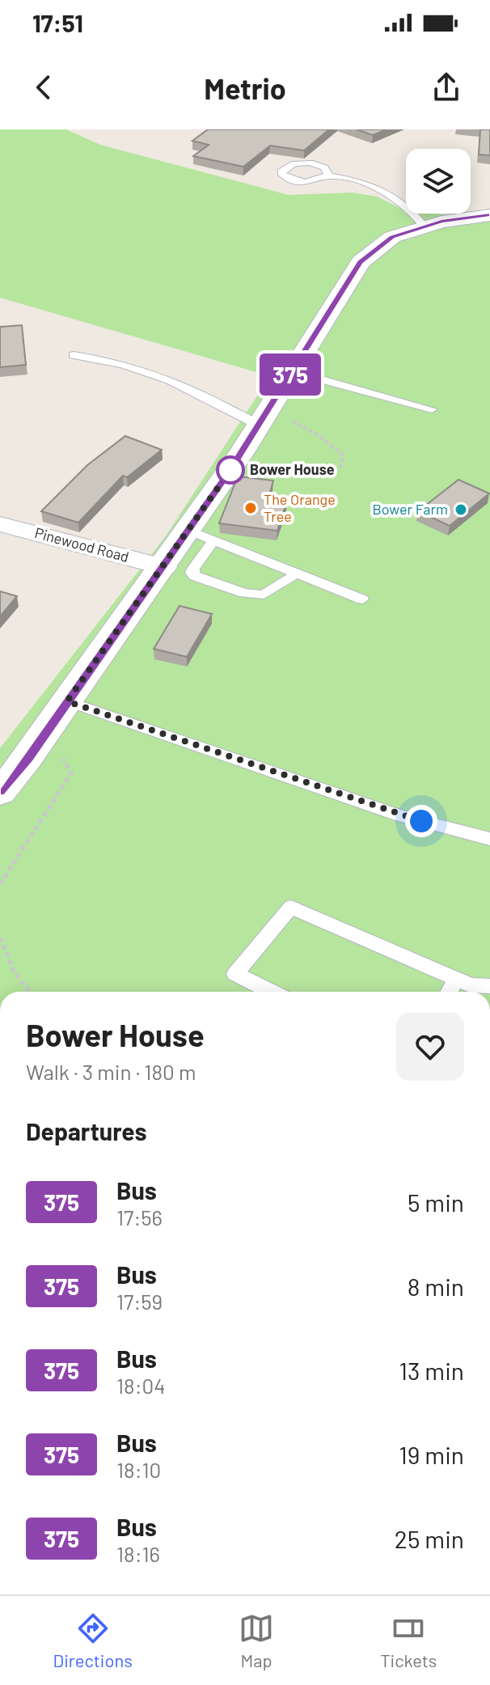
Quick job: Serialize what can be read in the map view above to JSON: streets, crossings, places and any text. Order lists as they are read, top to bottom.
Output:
{
  "streets": {
    "street": ["Pinewood Road"]
  },
  "places": ["Bower House", "The Orange Tree", "Bower Farm"],
  "lines": ["bus line 375"],
  "page": {
    "status": "17:51",
    "header": "Metrio",
    "on_map": "375",
    "heading": [
      ["Bower House", "Walk · 3 min · 180 m"],
      "Departures"
    ],
    "list": [
      {
        "mark": "375",
        "name": "Bus",
        "note": "17:56",
        "value": "5 min"
      },
      {
        "mark": "375",
        "name": "Bus",
        "note": "17:59",
        "value": "8 min"
      },
      {
        "mark": "375",
        "name": "Bus",
        "note": "18:04",
        "value": "13 min"
      },
      {
        "mark": "375",
        "name": "Bus",
        "note": "18:10",
        "value": "19 min"
      },
      {
        "mark": "375",
        "name": "Bus",
        "note": "18:16",
        "value": "25 min"
      }
    ],
    "tabs": ["Directions", "Map", "Tickets"]
  }
}
